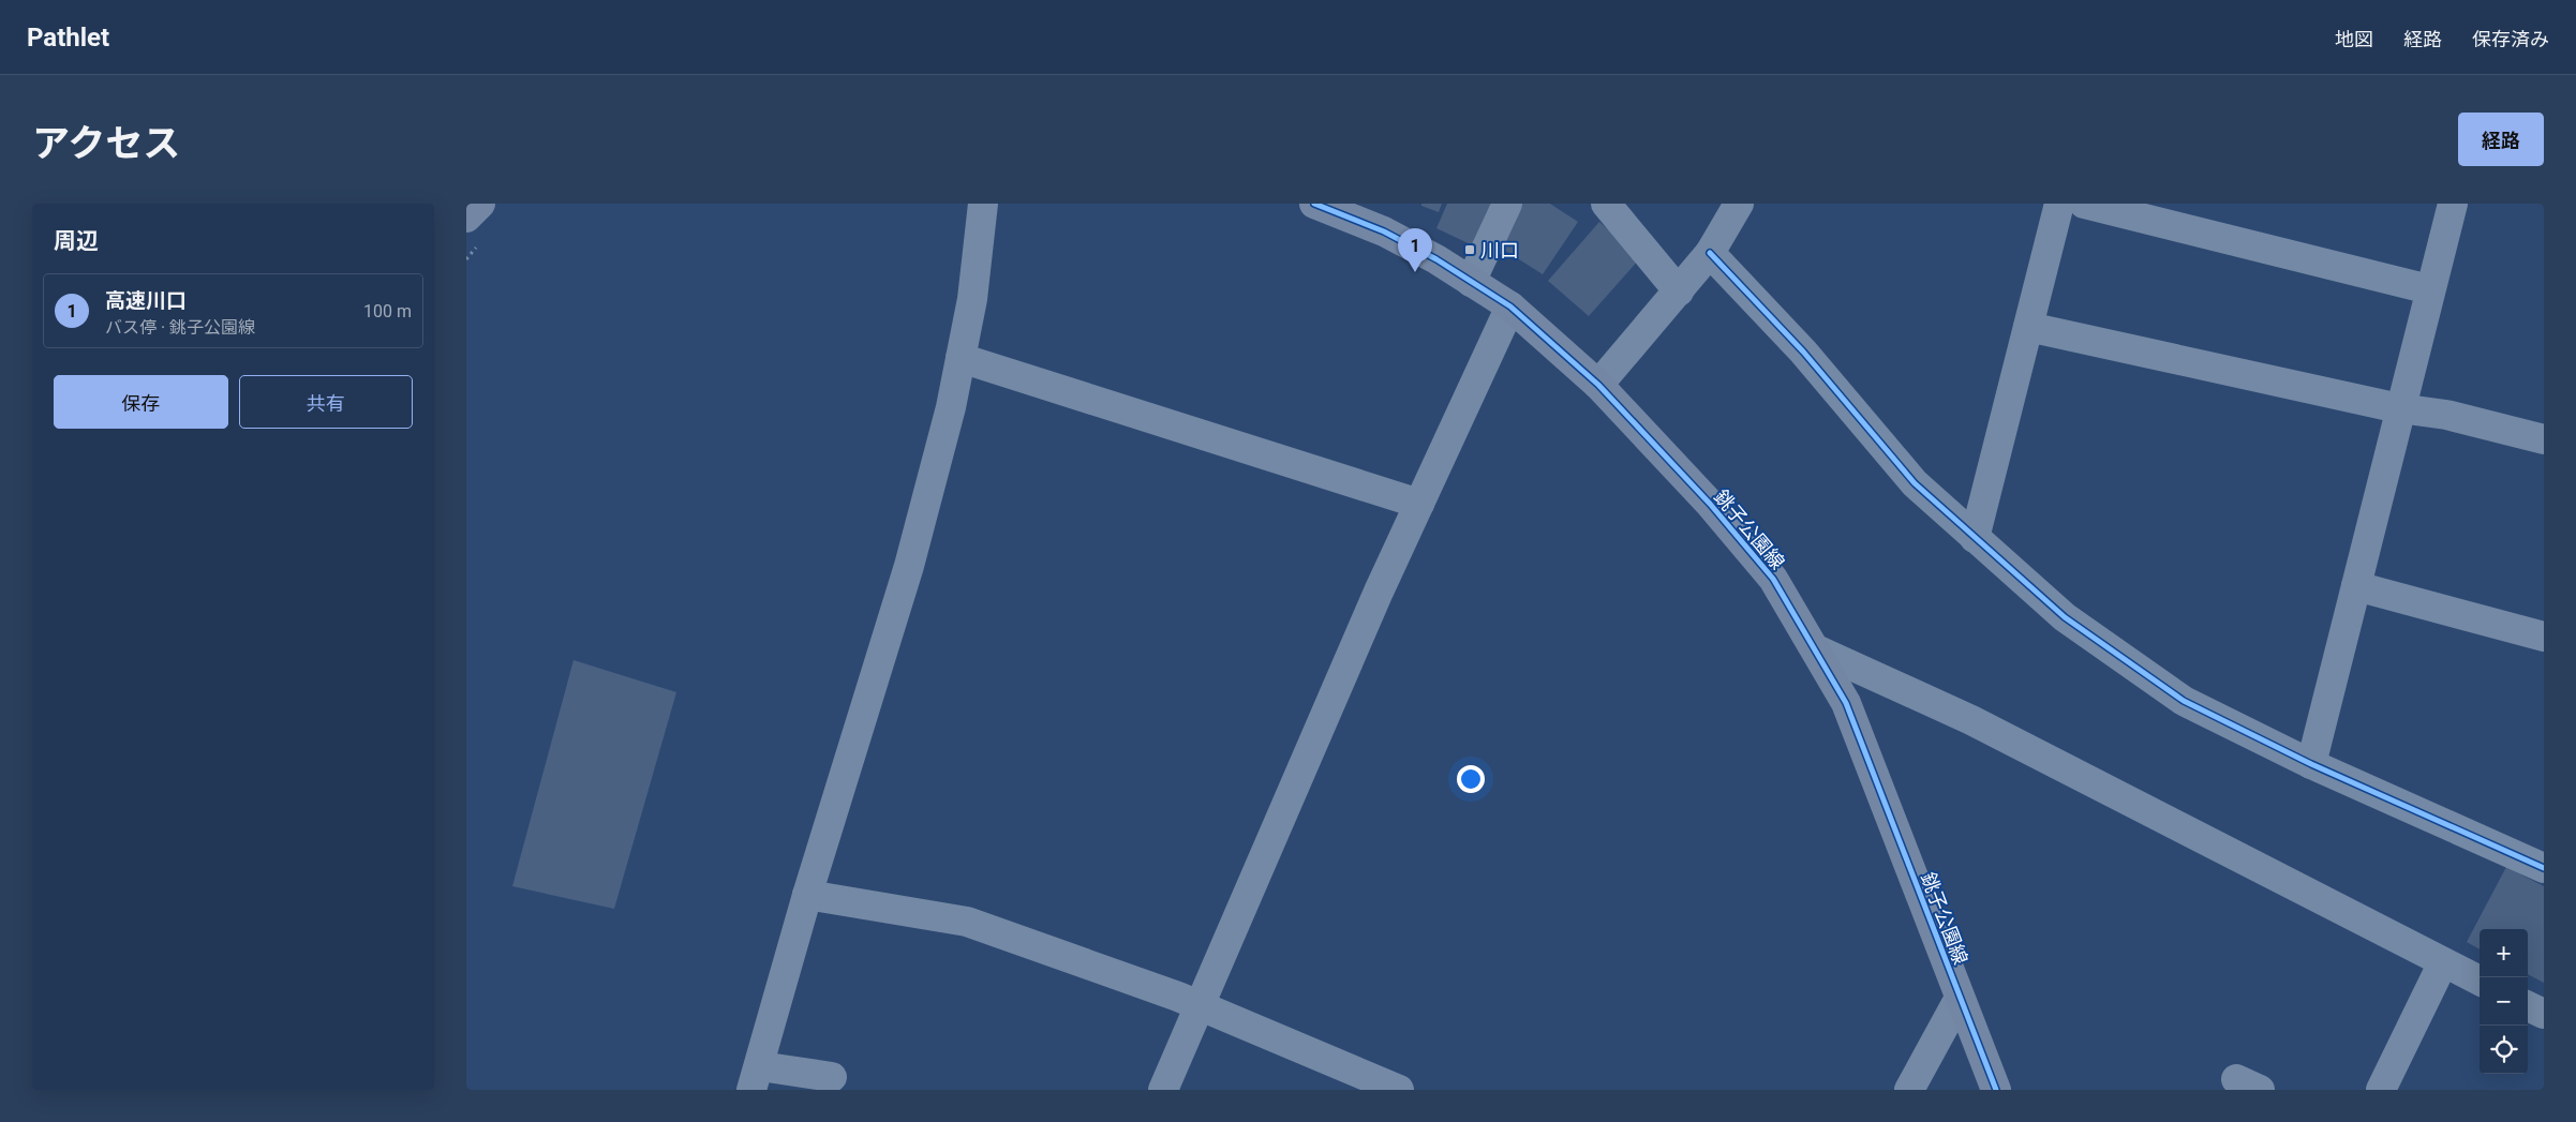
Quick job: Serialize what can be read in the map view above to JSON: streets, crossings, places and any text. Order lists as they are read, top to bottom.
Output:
{
  "streets": {
    "main road": ["銚子公園線"]
  },
  "places": {
    "transit": ["川口"]
  },
  "page": {
    "header": "Pathlet",
    "nav": ["地図", "経路", "保存済み"],
    "title": "アクセス",
    "buttons": [
      "経路",
      ["保存", "共有"]
    ],
    "heading": "周辺",
    "pins": "1",
    "list": [
      {
        "mark": "1",
        "name": "高速川口",
        "note": "バス停 · 銚子公園線",
        "value": "100 m"
      }
    ],
    "map_buttons": ["+", "−"]
  }
}
